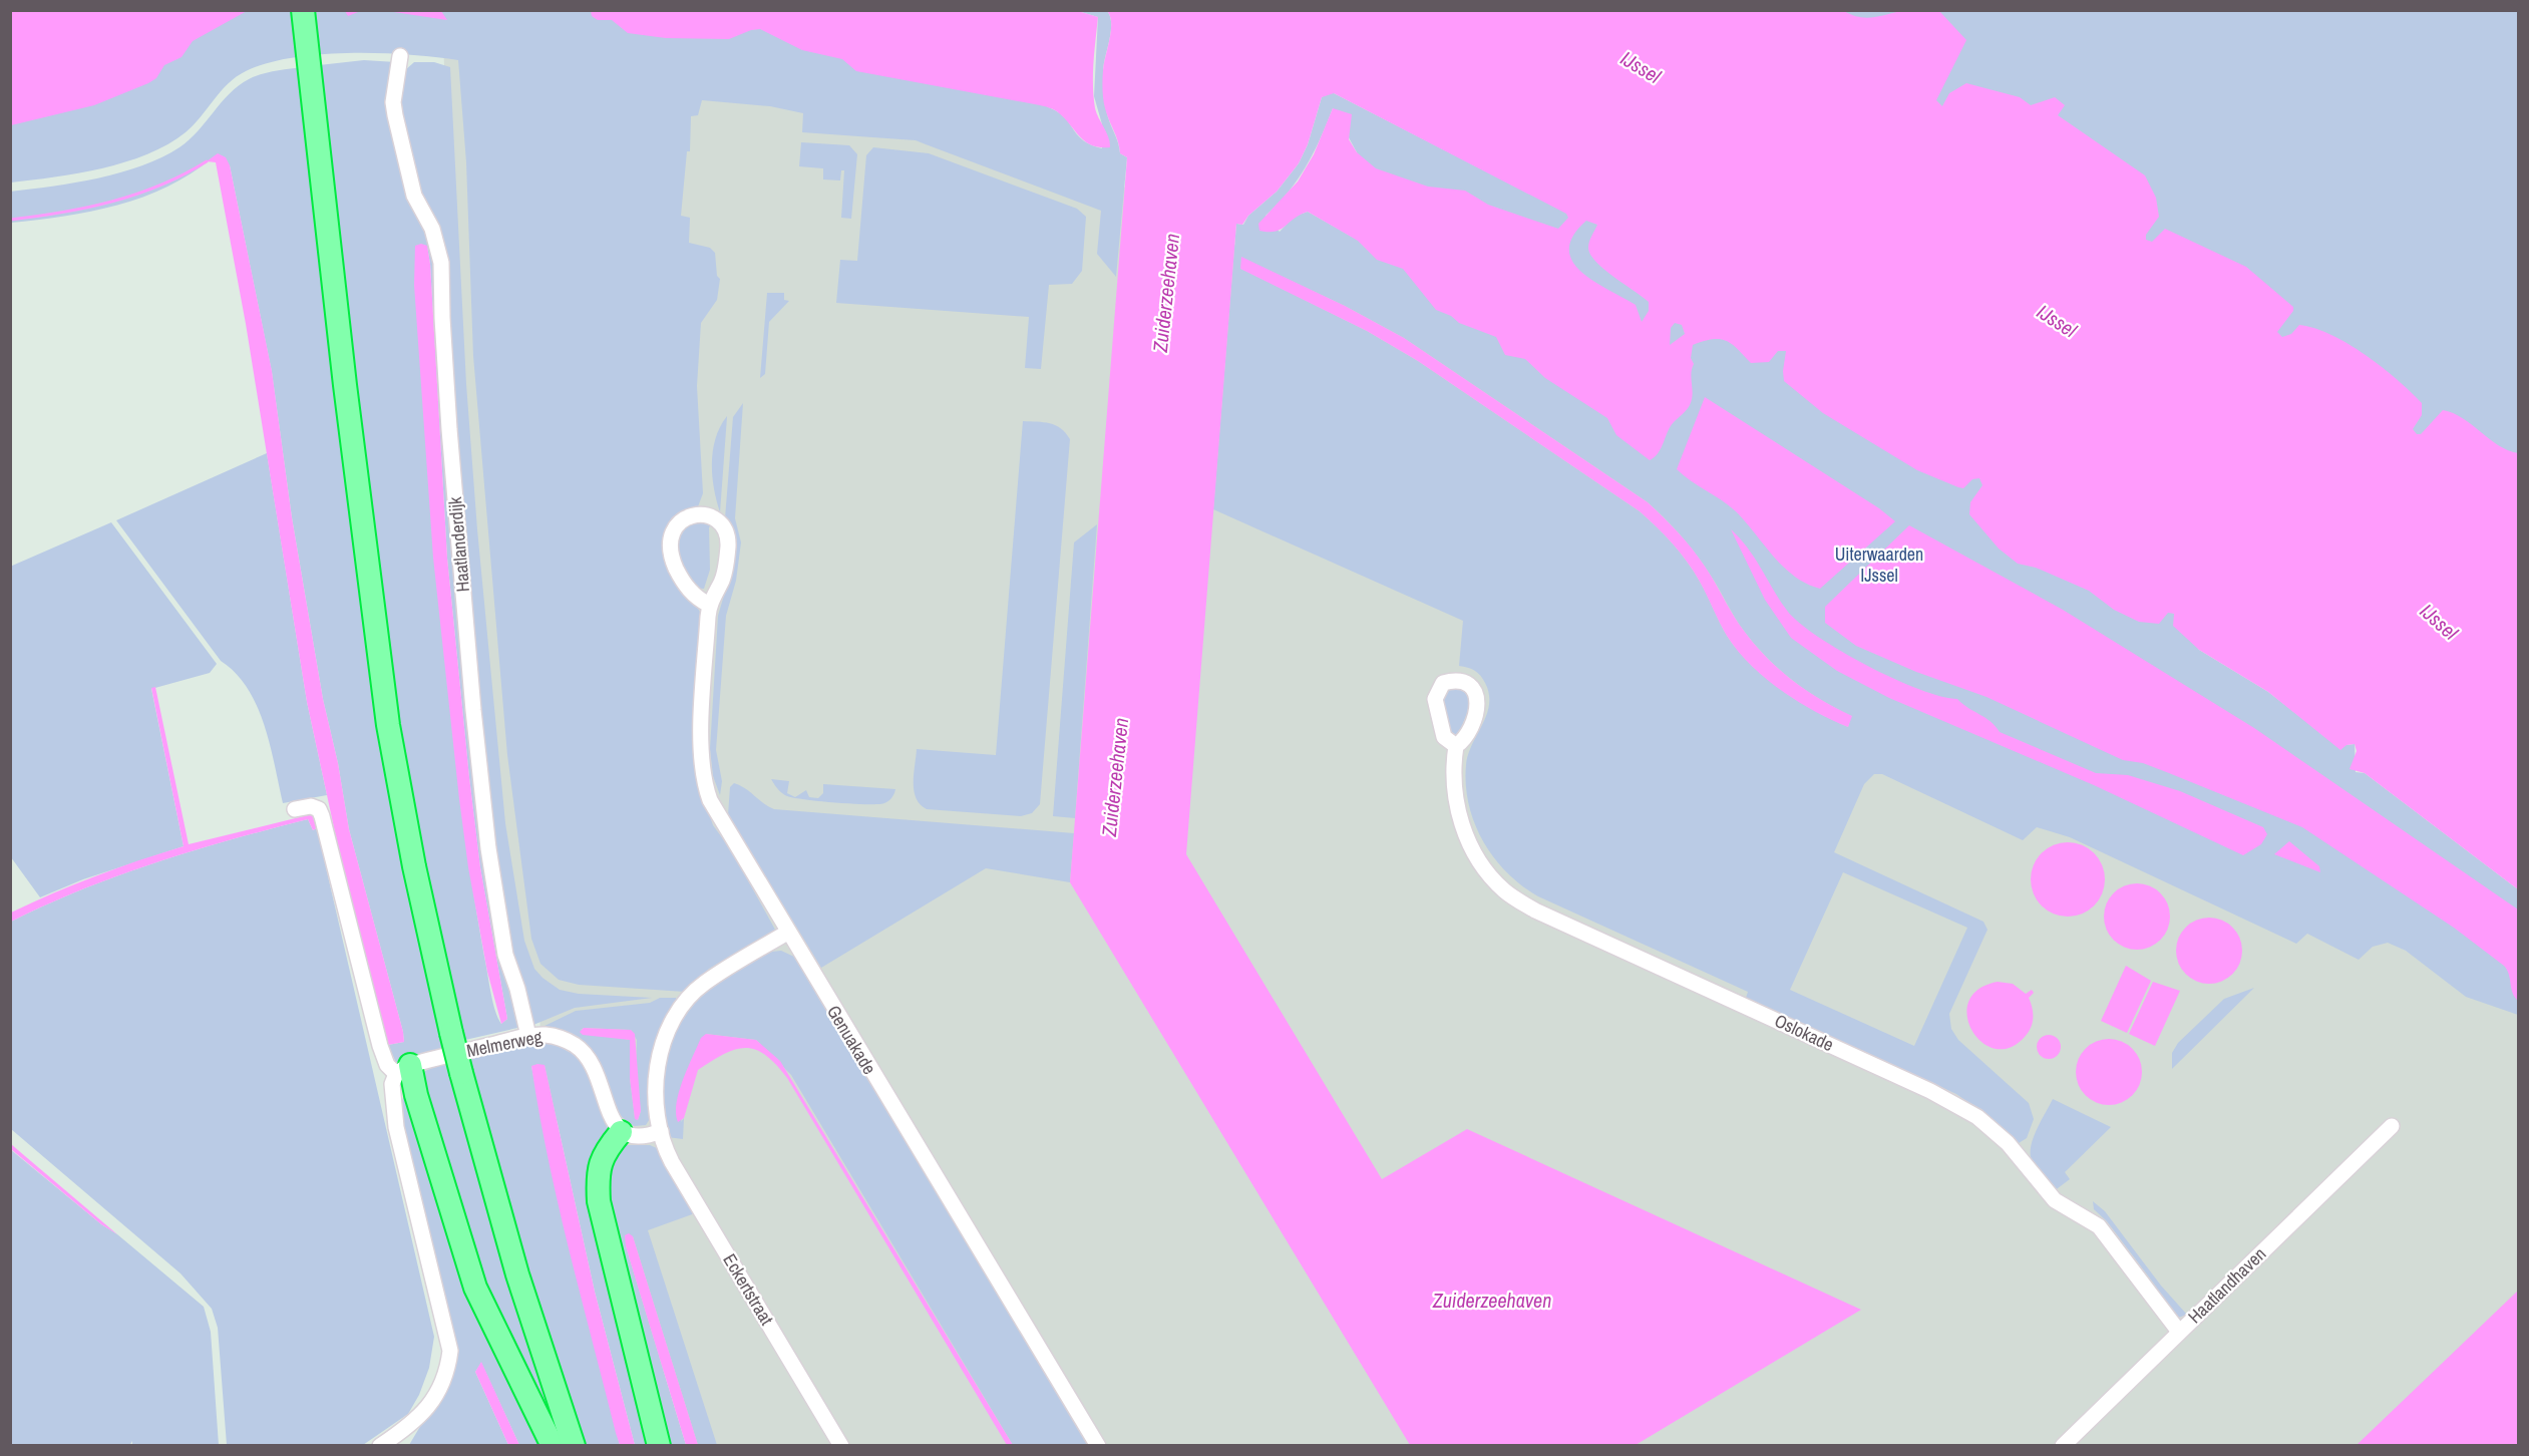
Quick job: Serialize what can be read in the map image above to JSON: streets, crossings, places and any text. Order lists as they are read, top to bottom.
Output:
{
  "streets": {
    "street": [
      "Haatlanderdijk",
      "Oslokade",
      "Genuakade",
      "Melmerweg",
      "Haatlandhaven",
      "Eckertstraat"
    ]
  },
  "crossings": [
    ["Haatlanderdijk", "Melmerweg"],
    ["Oslokade", "Haatlandhaven"]
  ],
  "water": ["IJssel", "Zuiderzeehaven"],
  "parks": ["Uiterwaarden IJssel"]
}
